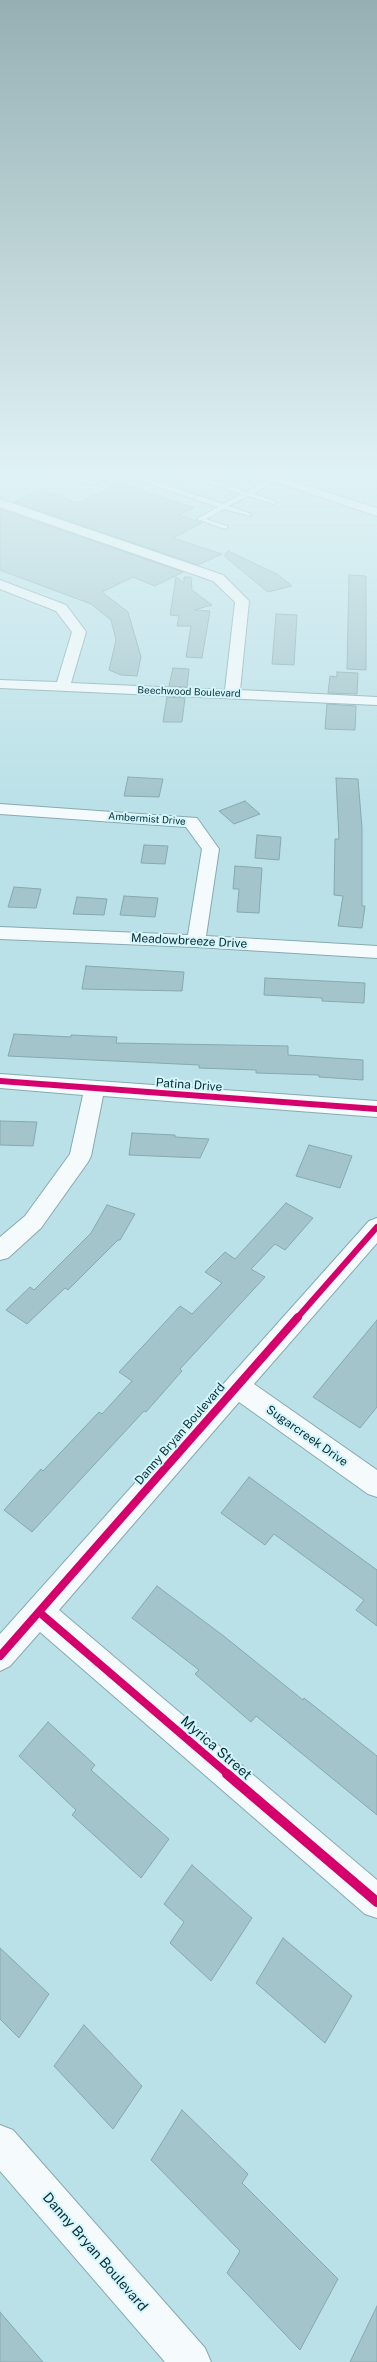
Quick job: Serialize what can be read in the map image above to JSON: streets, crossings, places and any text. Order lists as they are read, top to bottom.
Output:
{
  "streets": {
    "street": [
      "Beechwood Boulevard",
      "Ambermist Drive",
      "Meadowbreeze Drive",
      "Patina Drive",
      "Danny Bryan Boulevard",
      "Sugarcreek Drive",
      "Myrica Street"
    ]
  },
  "crossings": [
    ["Ambermist Drive", "Meadowbreeze Drive"],
    ["Danny Bryan Boulevard", "Sugarcreek Drive"],
    ["Danny Bryan Boulevard", "Myrica Street"]
  ]
}
